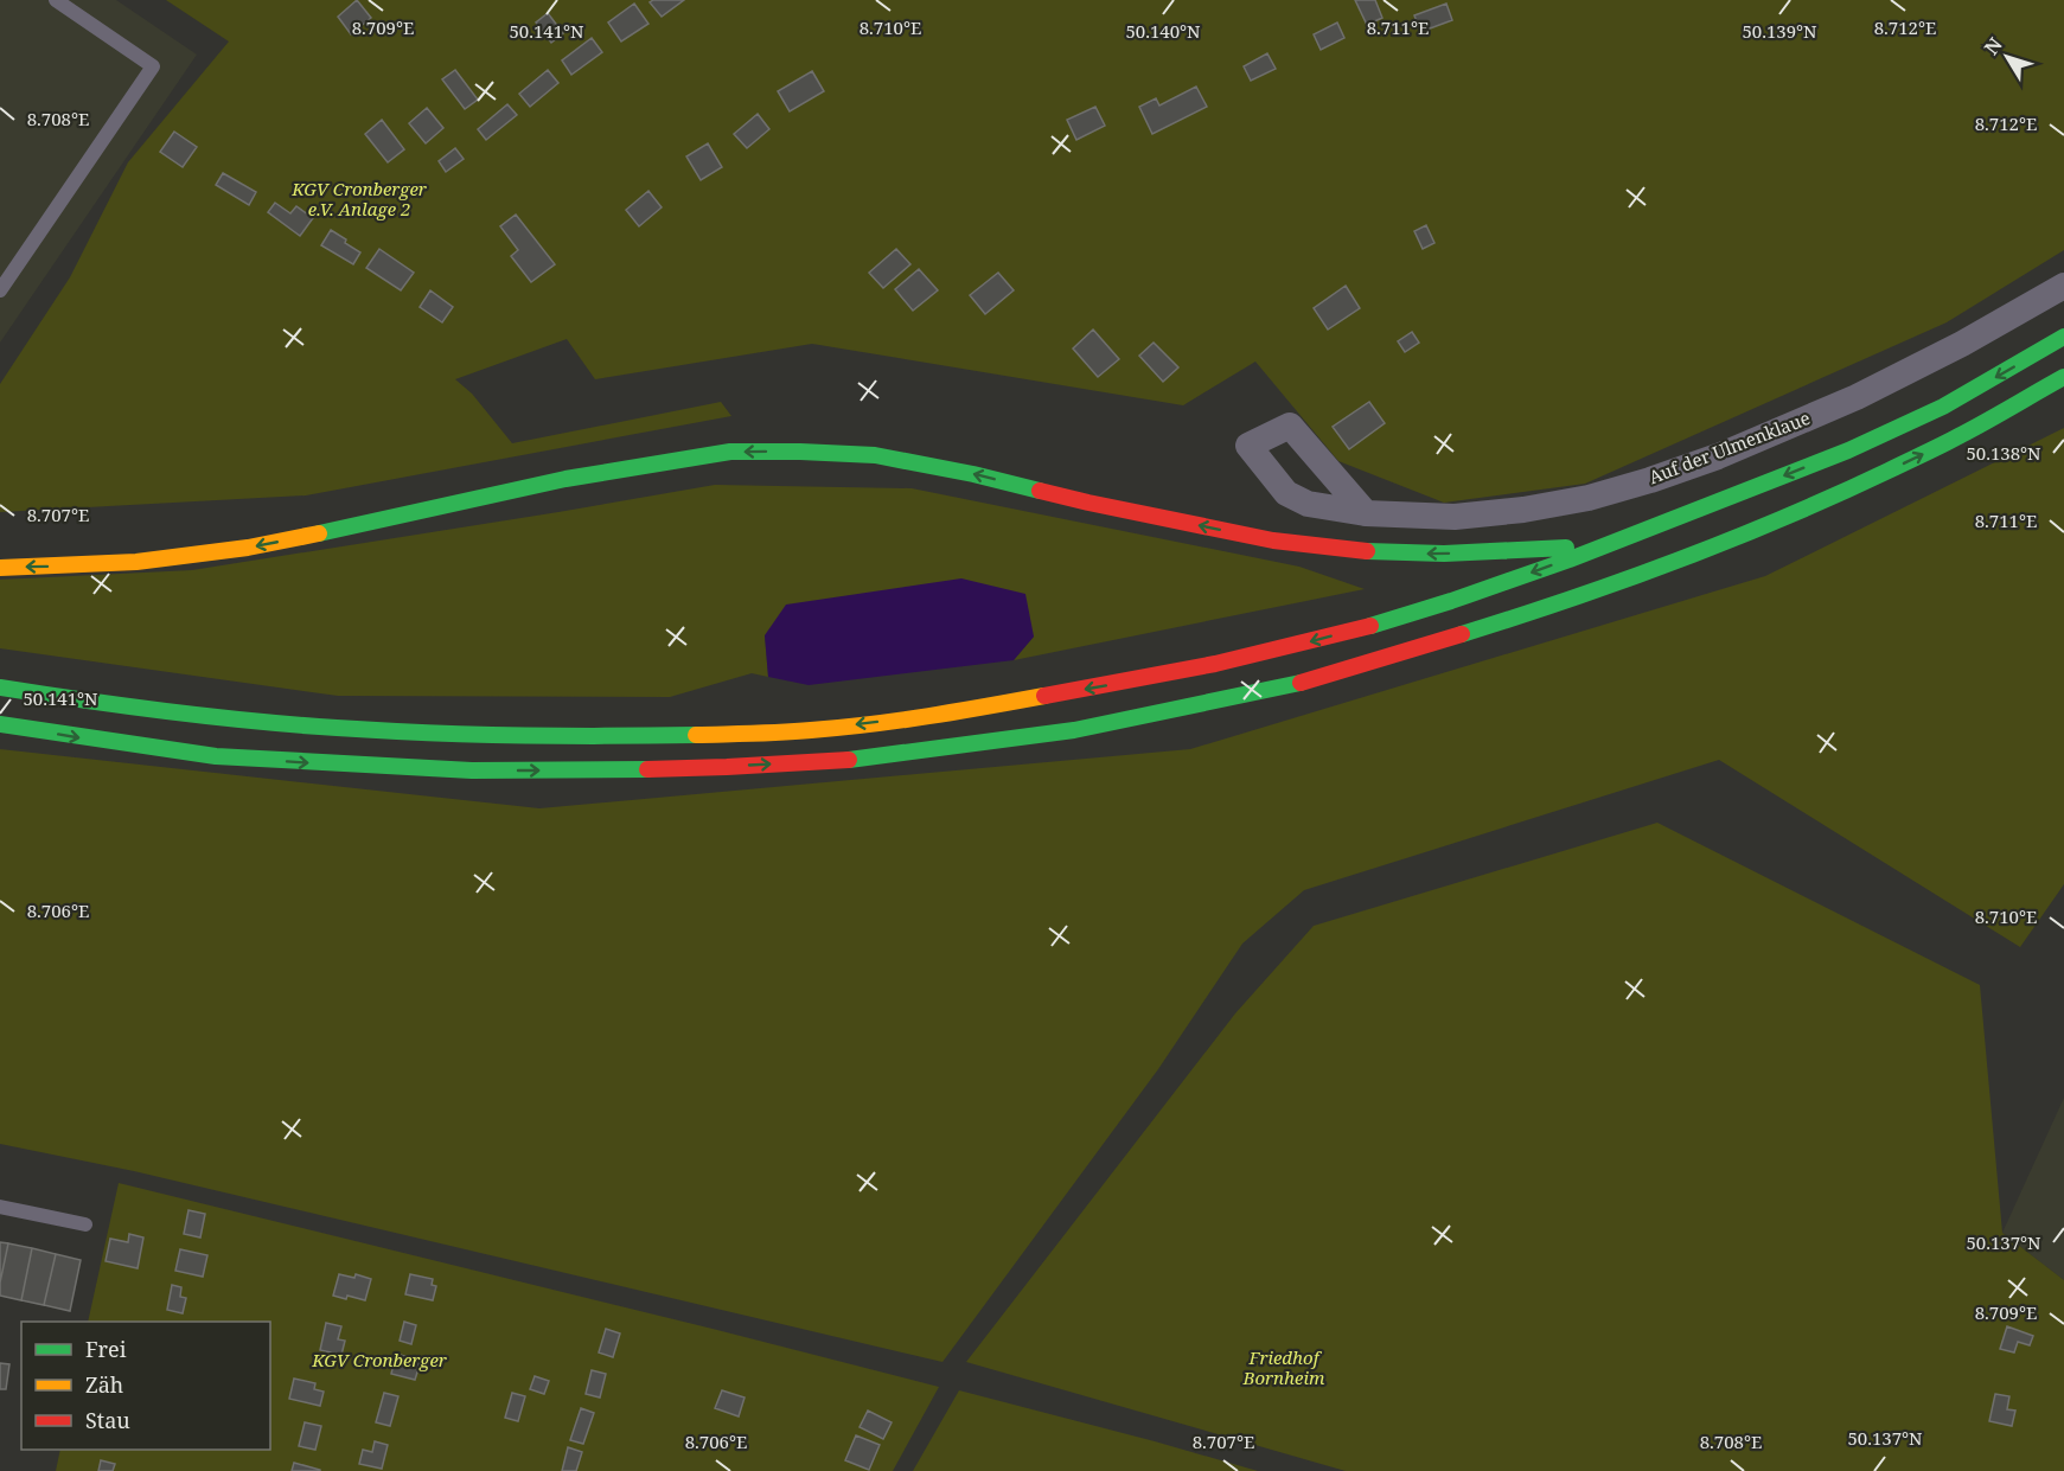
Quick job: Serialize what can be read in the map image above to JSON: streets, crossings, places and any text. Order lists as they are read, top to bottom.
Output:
{
  "streets": {
    "street": ["Auf der Ulmenklaue"]
  },
  "parks": ["KGV Cronberger e.V. Anlage 2", "Friedhof Bornheim", "KGV Cronberger"],
  "legend": ["Frei", "Zäh", "Stau"],
  "north": "top left",
  "coordinates": [
    "8.709°E",
    "8.710°E",
    "8.711°E",
    "8.712°E",
    "50.141°N",
    "50.140°N",
    "50.139°N",
    "8.708°E",
    "50.138°N",
    "8.707°E",
    "8.706°E",
    "50.137°N"
  ]
}
